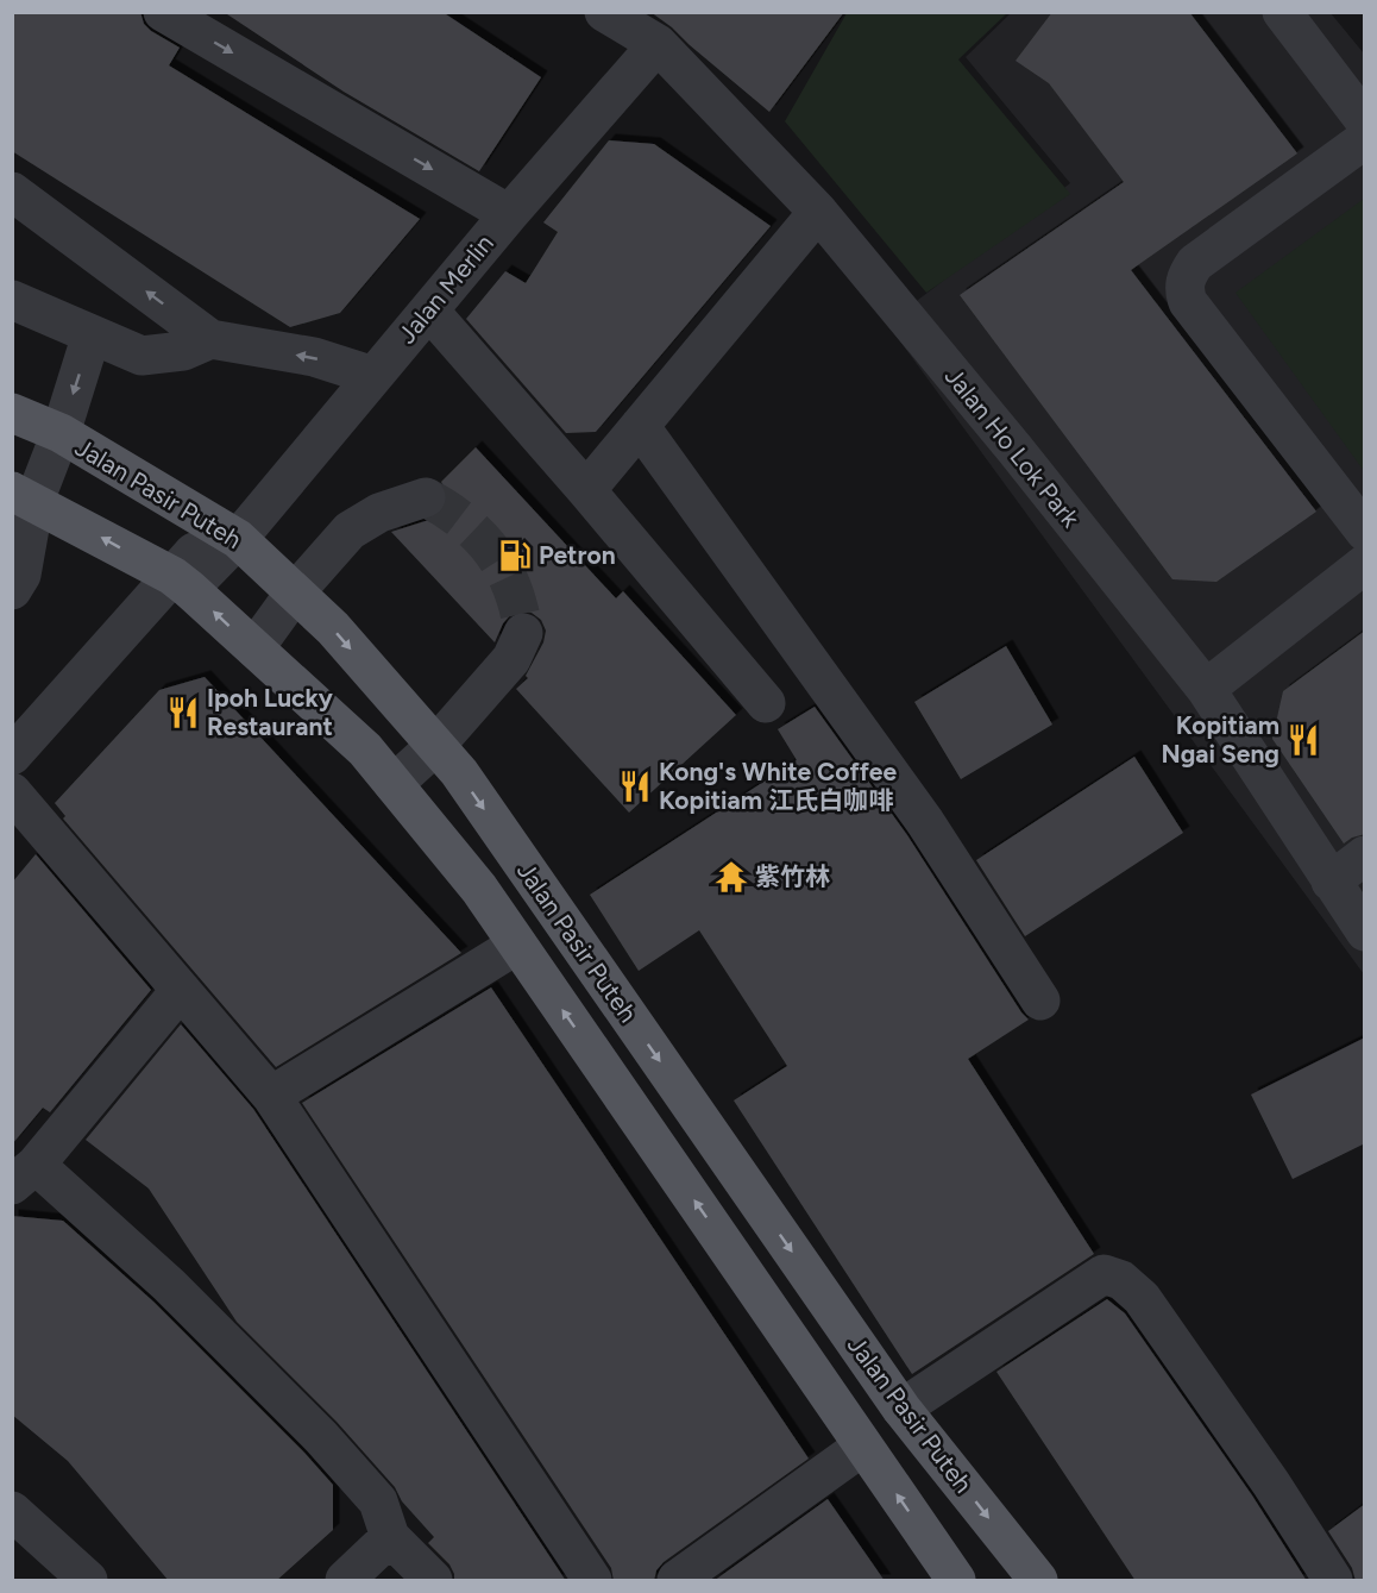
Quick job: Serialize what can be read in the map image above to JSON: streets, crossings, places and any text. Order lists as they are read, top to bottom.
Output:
{
  "streets": {
    "main road": ["Jalan Pasir Puteh"],
    "street": ["Jalan Merlin", "Jalan Ho Lok Park"]
  },
  "crossings": [
    ["Jalan Merlin", "Jalan Ho Lok Park"],
    ["Jalan Merlin", "Jalan Pasir Puteh"]
  ],
  "places": {
    "fuel station": ["Petron"],
    "restaurant": ["Ipoh Lucky Restaurant", "Kopitiam Ngai Seng", "Kong's White Coffee Kopitiam 江氏白咖啡"],
    "temple": ["紫竹林"]
  }
}
